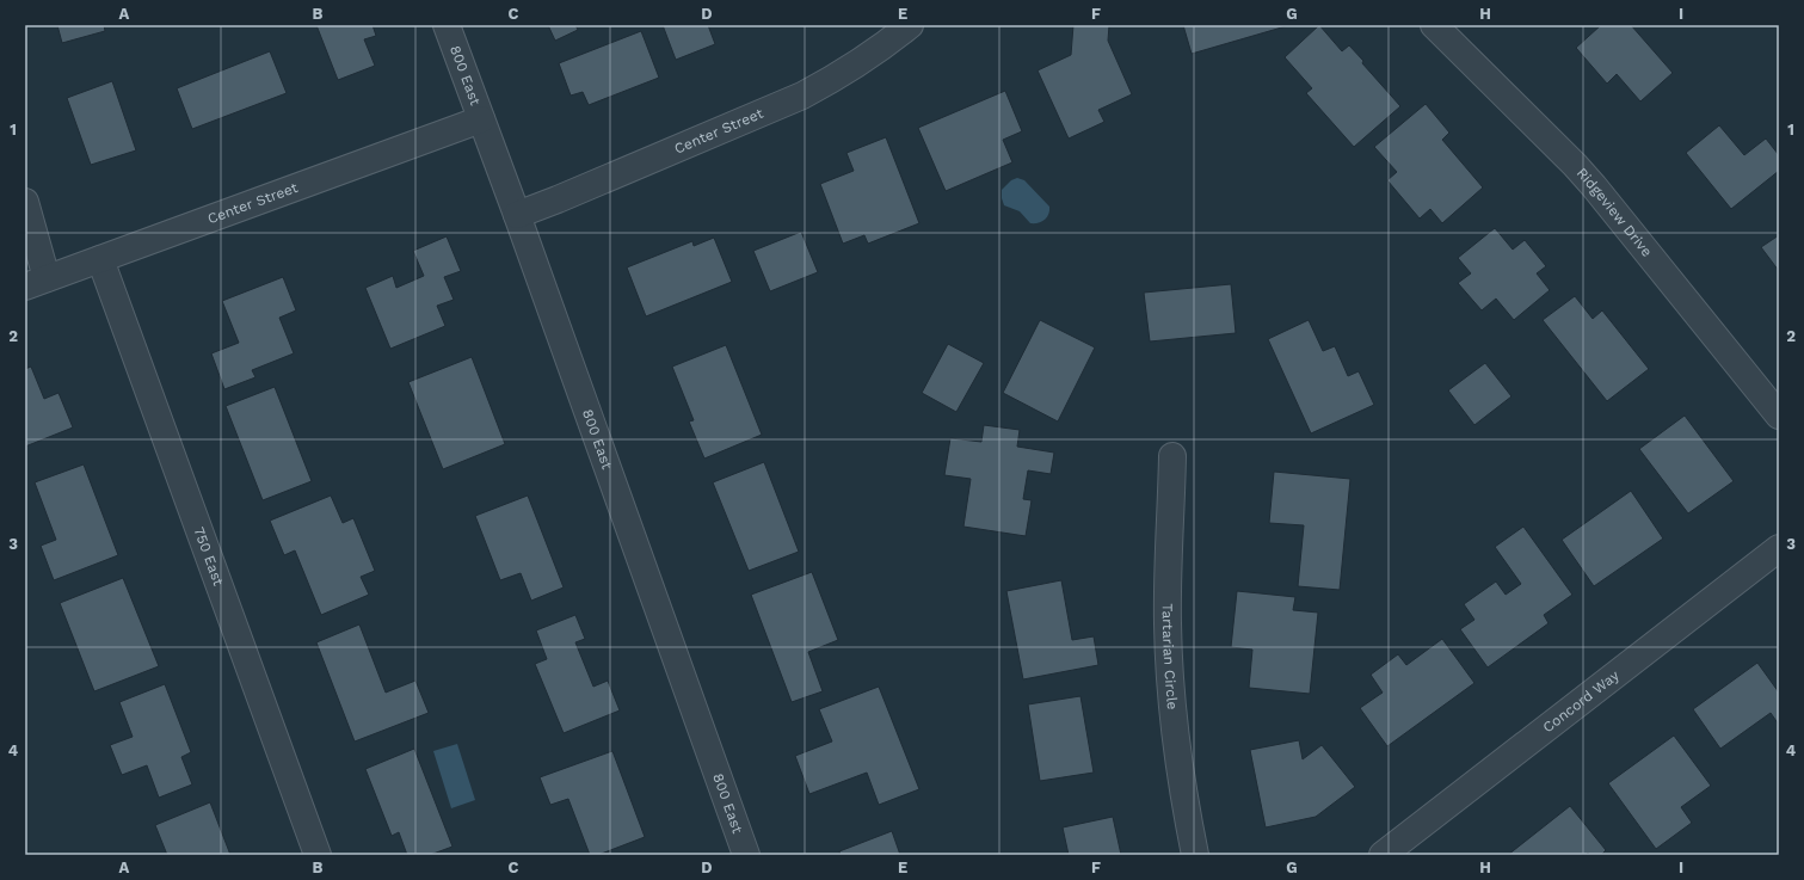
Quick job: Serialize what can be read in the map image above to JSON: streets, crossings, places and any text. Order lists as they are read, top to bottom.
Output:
{
  "streets": {
    "street": [
      "800 East",
      "Center Street",
      "Ridgeview Drive",
      "750 East",
      "Tartarian Circle",
      "Concord Way"
    ]
  },
  "crossings": [
    ["800 East", "Center Street"],
    ["Center Street", "750 East"]
  ],
  "grid": {
    "columns": [
      "A",
      "B",
      "C",
      "D",
      "E",
      "F",
      "G",
      "H",
      "I"
    ],
    "rows": [
      "1",
      "2",
      "3",
      "4"
    ]
  }
}
